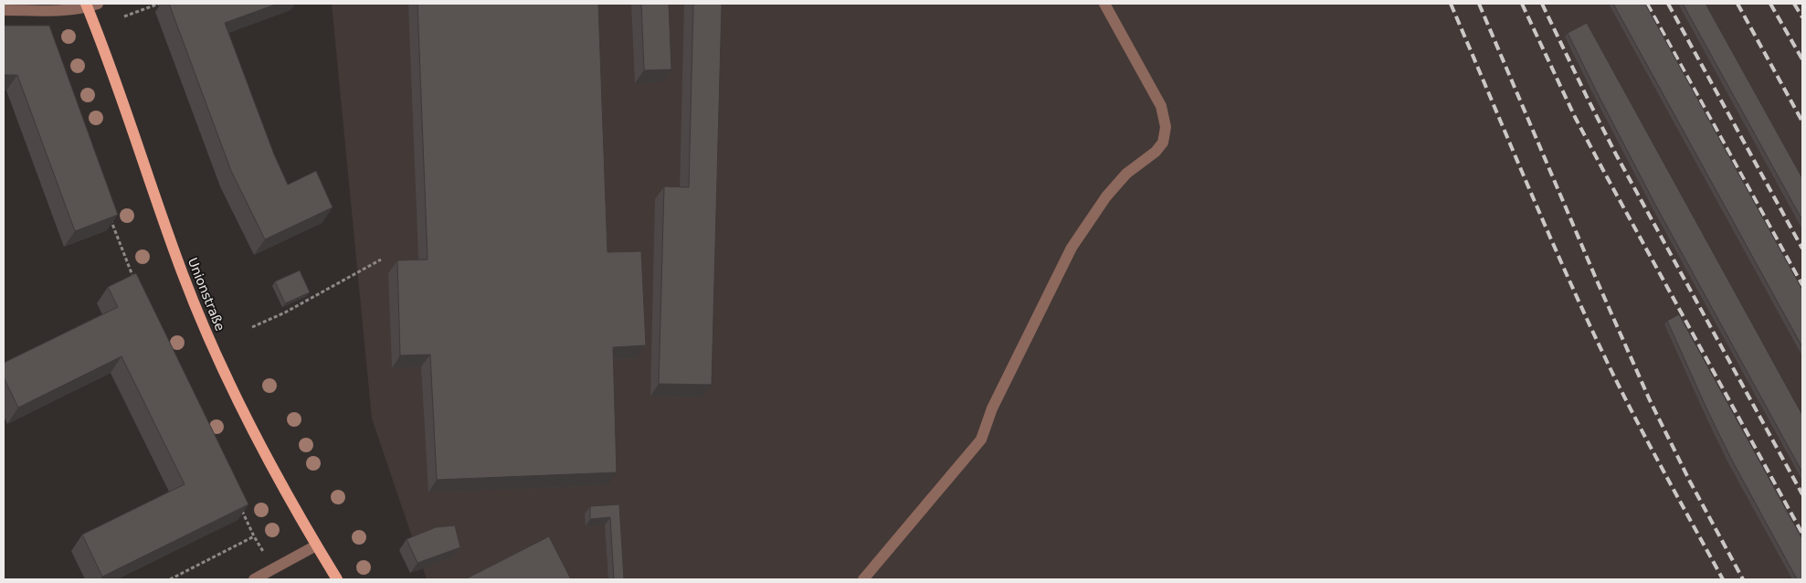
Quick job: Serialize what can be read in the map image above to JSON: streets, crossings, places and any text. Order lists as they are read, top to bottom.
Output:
{
  "streets": {
    "main road": ["Unionstraße"]
  }
}
